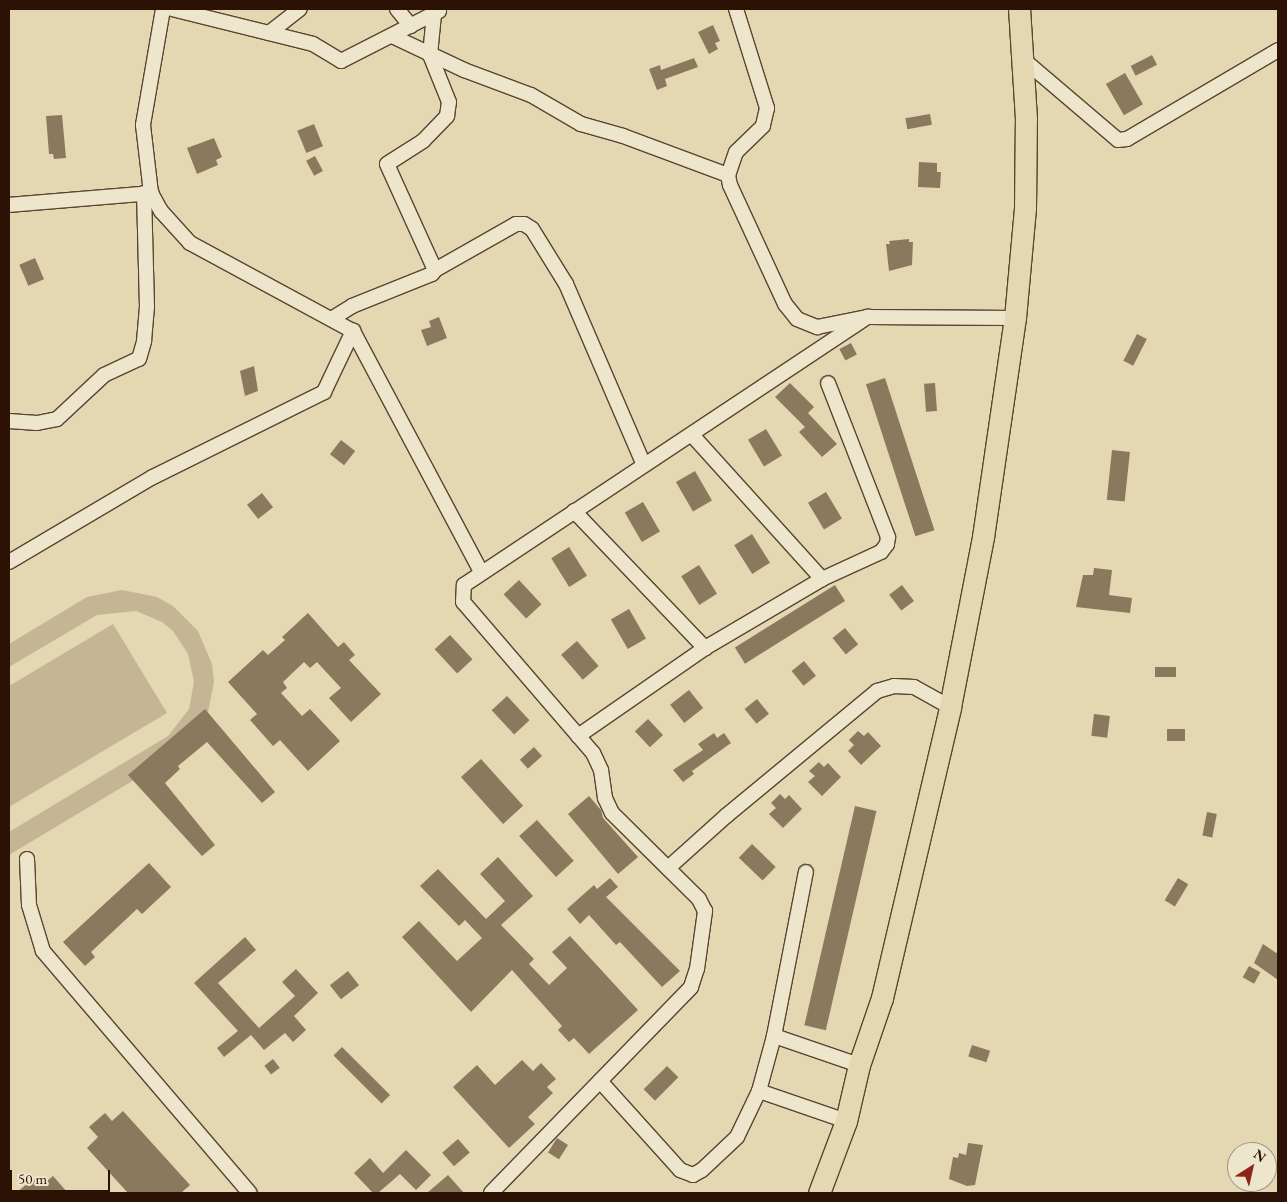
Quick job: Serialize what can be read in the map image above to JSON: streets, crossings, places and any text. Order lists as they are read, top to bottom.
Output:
{
  "scale_bar": "50 m",
  "north": "top right"
}
